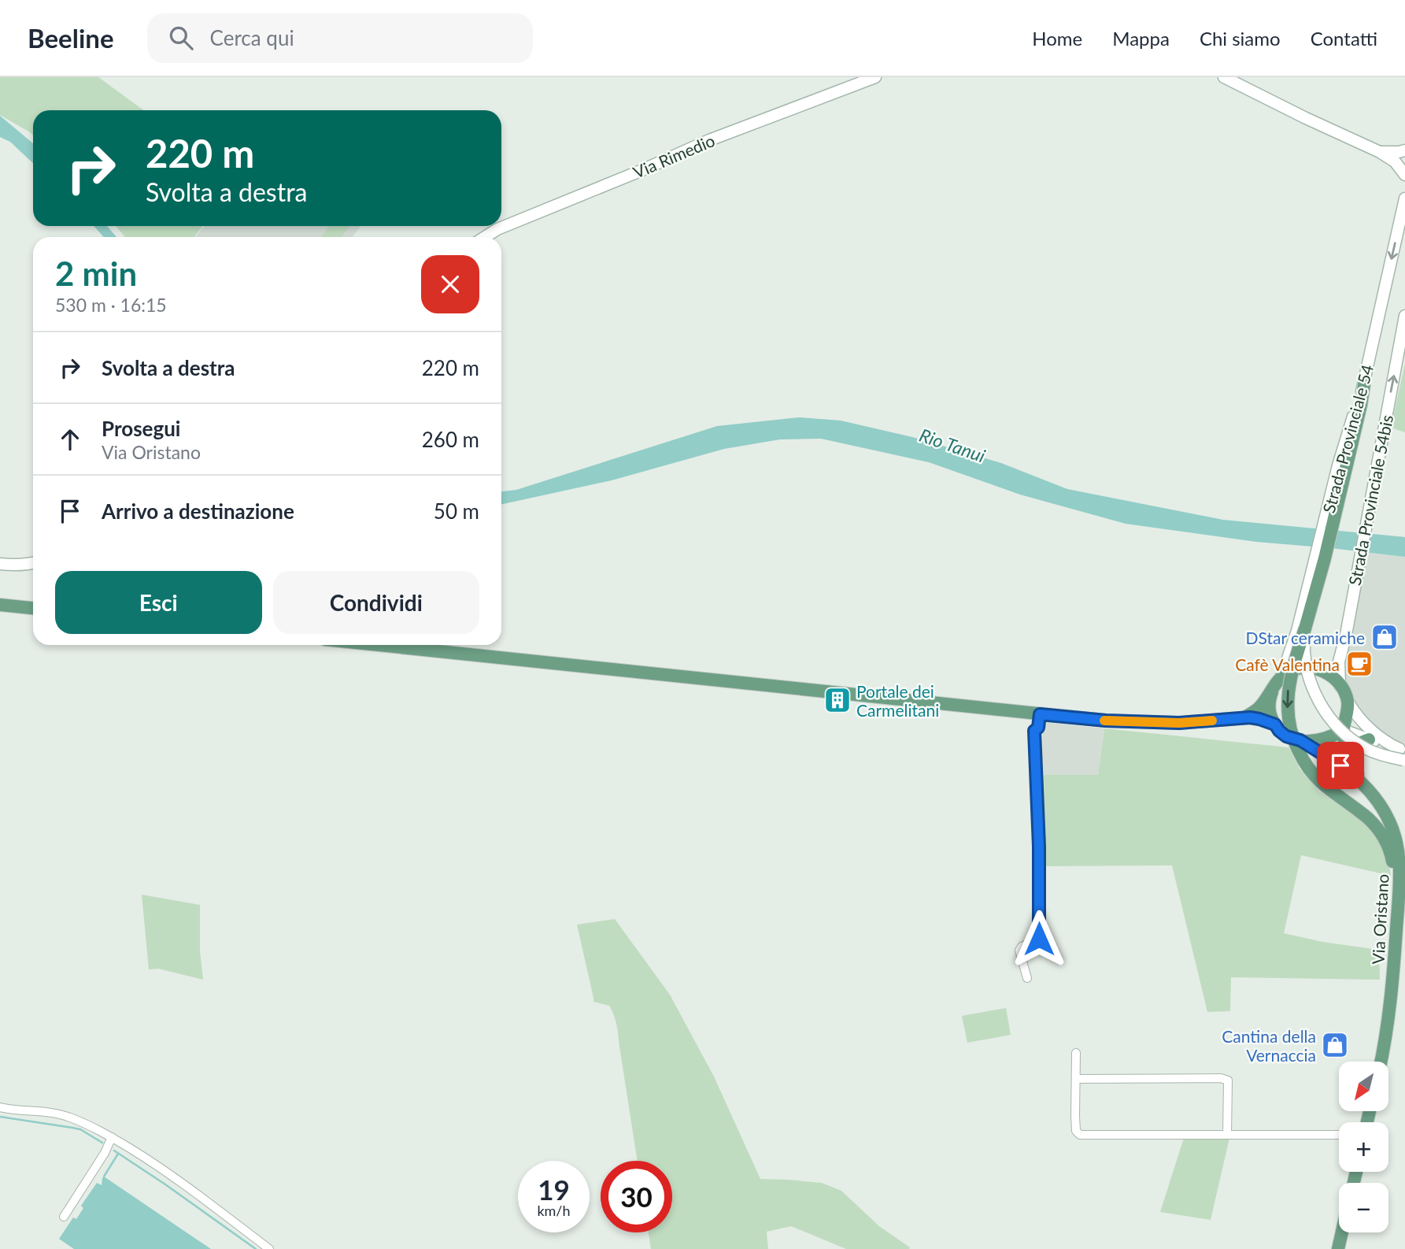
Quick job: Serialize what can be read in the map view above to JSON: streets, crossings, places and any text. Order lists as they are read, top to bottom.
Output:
{
  "streets": {
    "main road": [
      "Via Rimedio",
      "Strada Provinciale 54",
      "Strada Provinciale 54bis",
      "Via Oristano"
    ]
  },
  "crossings": [
    ["Strada Provinciale 54", "Strada Provinciale 54bis"],
    ["Strada Provinciale 54", "Via Oristano"],
    ["Strada Provinciale 54bis", "Via Oristano"]
  ],
  "one_way": ["Strada Provinciale 54"],
  "water": ["Rio Tanui"],
  "places": {
    "shop": ["DStar ceramiche", "Cantina della Vernaccia"],
    "cafe": ["Cafè Valentina"],
    "building": ["Portale dei Carmelitani"]
  },
  "north": "bottom left",
  "page": {
    "header": "Beeline",
    "search": "Cerca qui",
    "nav": [
      "Home",
      "Mappa",
      "Chi siamo",
      "Contatti"
    ],
    "turn": ["220 m", "Svolta a destra"],
    "heading": ["2 min", "530 m · 16:15"],
    "list": [
      {
        "name": "Svolta a destra",
        "value": "220 m"
      },
      {
        "name": "Prosegui",
        "note": "Via Oristano",
        "value": "260 m"
      },
      {
        "name": "Arrivo a destinazione",
        "value": "50 m"
      }
    ],
    "buttons": ["Esci", "Condividi"],
    "map_buttons": ["+", "−"],
    "speed": "19 km/h",
    "limit": "30"
  }
}
